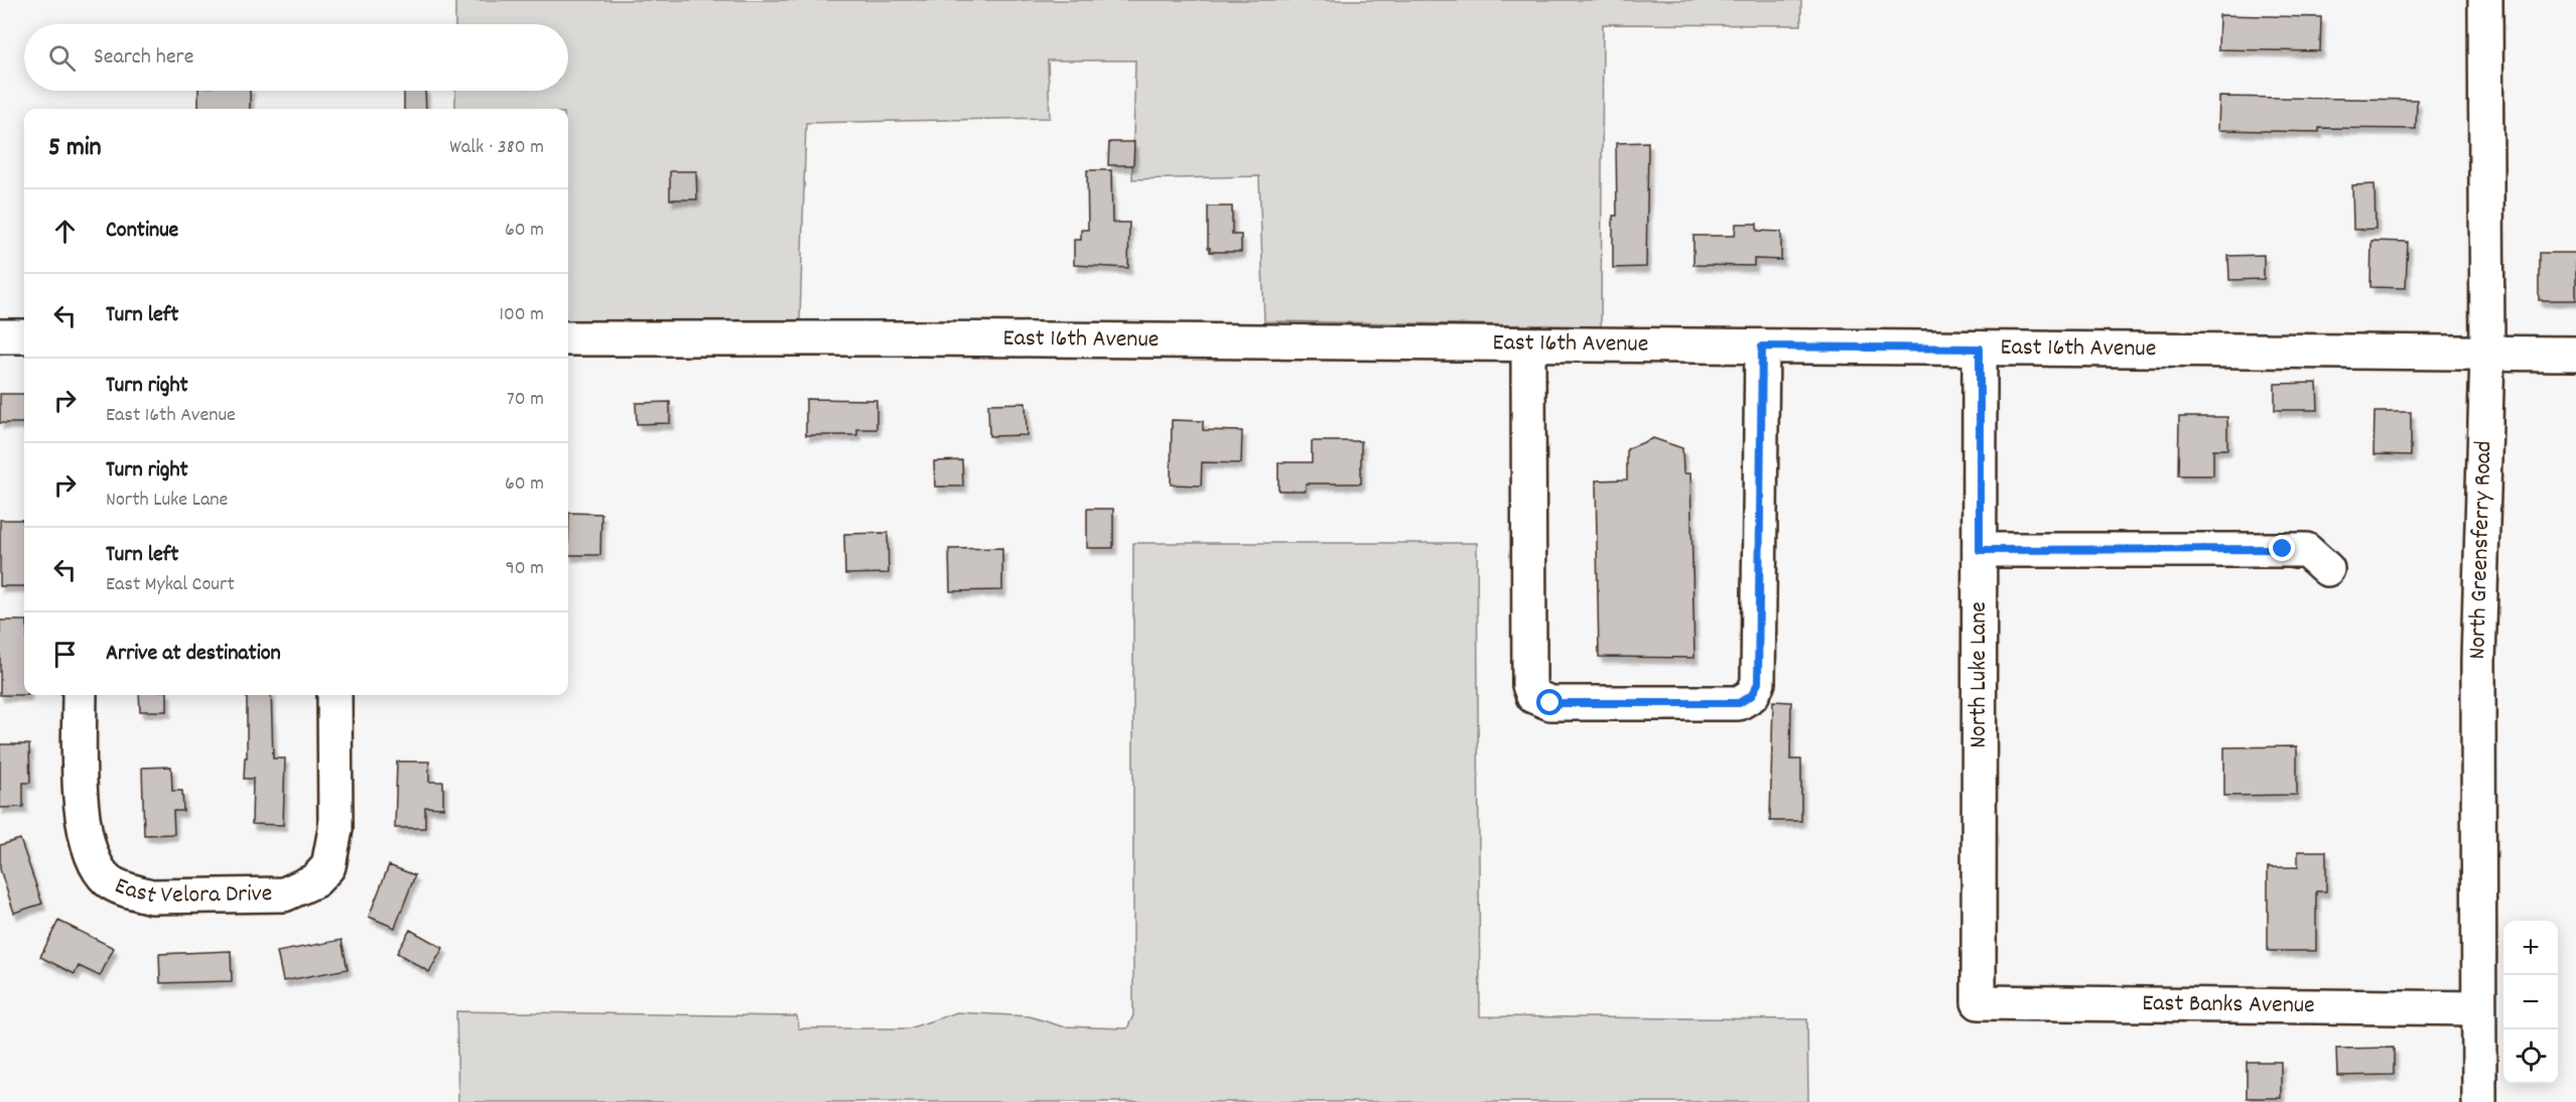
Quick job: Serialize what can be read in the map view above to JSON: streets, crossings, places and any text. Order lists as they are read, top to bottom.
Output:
{
  "streets": {
    "street": [
      "East 16th Avenue",
      "North Greensferry Road",
      "North Luke Lane",
      "East Velora Drive",
      "East Banks Avenue"
    ]
  },
  "crossings": [
    ["East 16th Avenue", "North Greensferry Road"],
    ["East 16th Avenue", "North Luke Lane"],
    ["North Greensferry Road", "East Banks Avenue"],
    ["North Luke Lane", "East Banks Avenue"]
  ],
  "page": {
    "search": "Search here",
    "heading": ["5 min", "Walk · 380 m"],
    "list": [
      ["Continue", "60 m"],
      ["Turn left", "100 m"],
      ["Turn right", "East 16th Avenue", "70 m"],
      ["Turn right", "North Luke Lane", "60 m"],
      ["Turn left", "East Mykal Court", "90 m"],
      "Arrive at destination"
    ],
    "map_buttons": ["+", "−"]
  }
}
